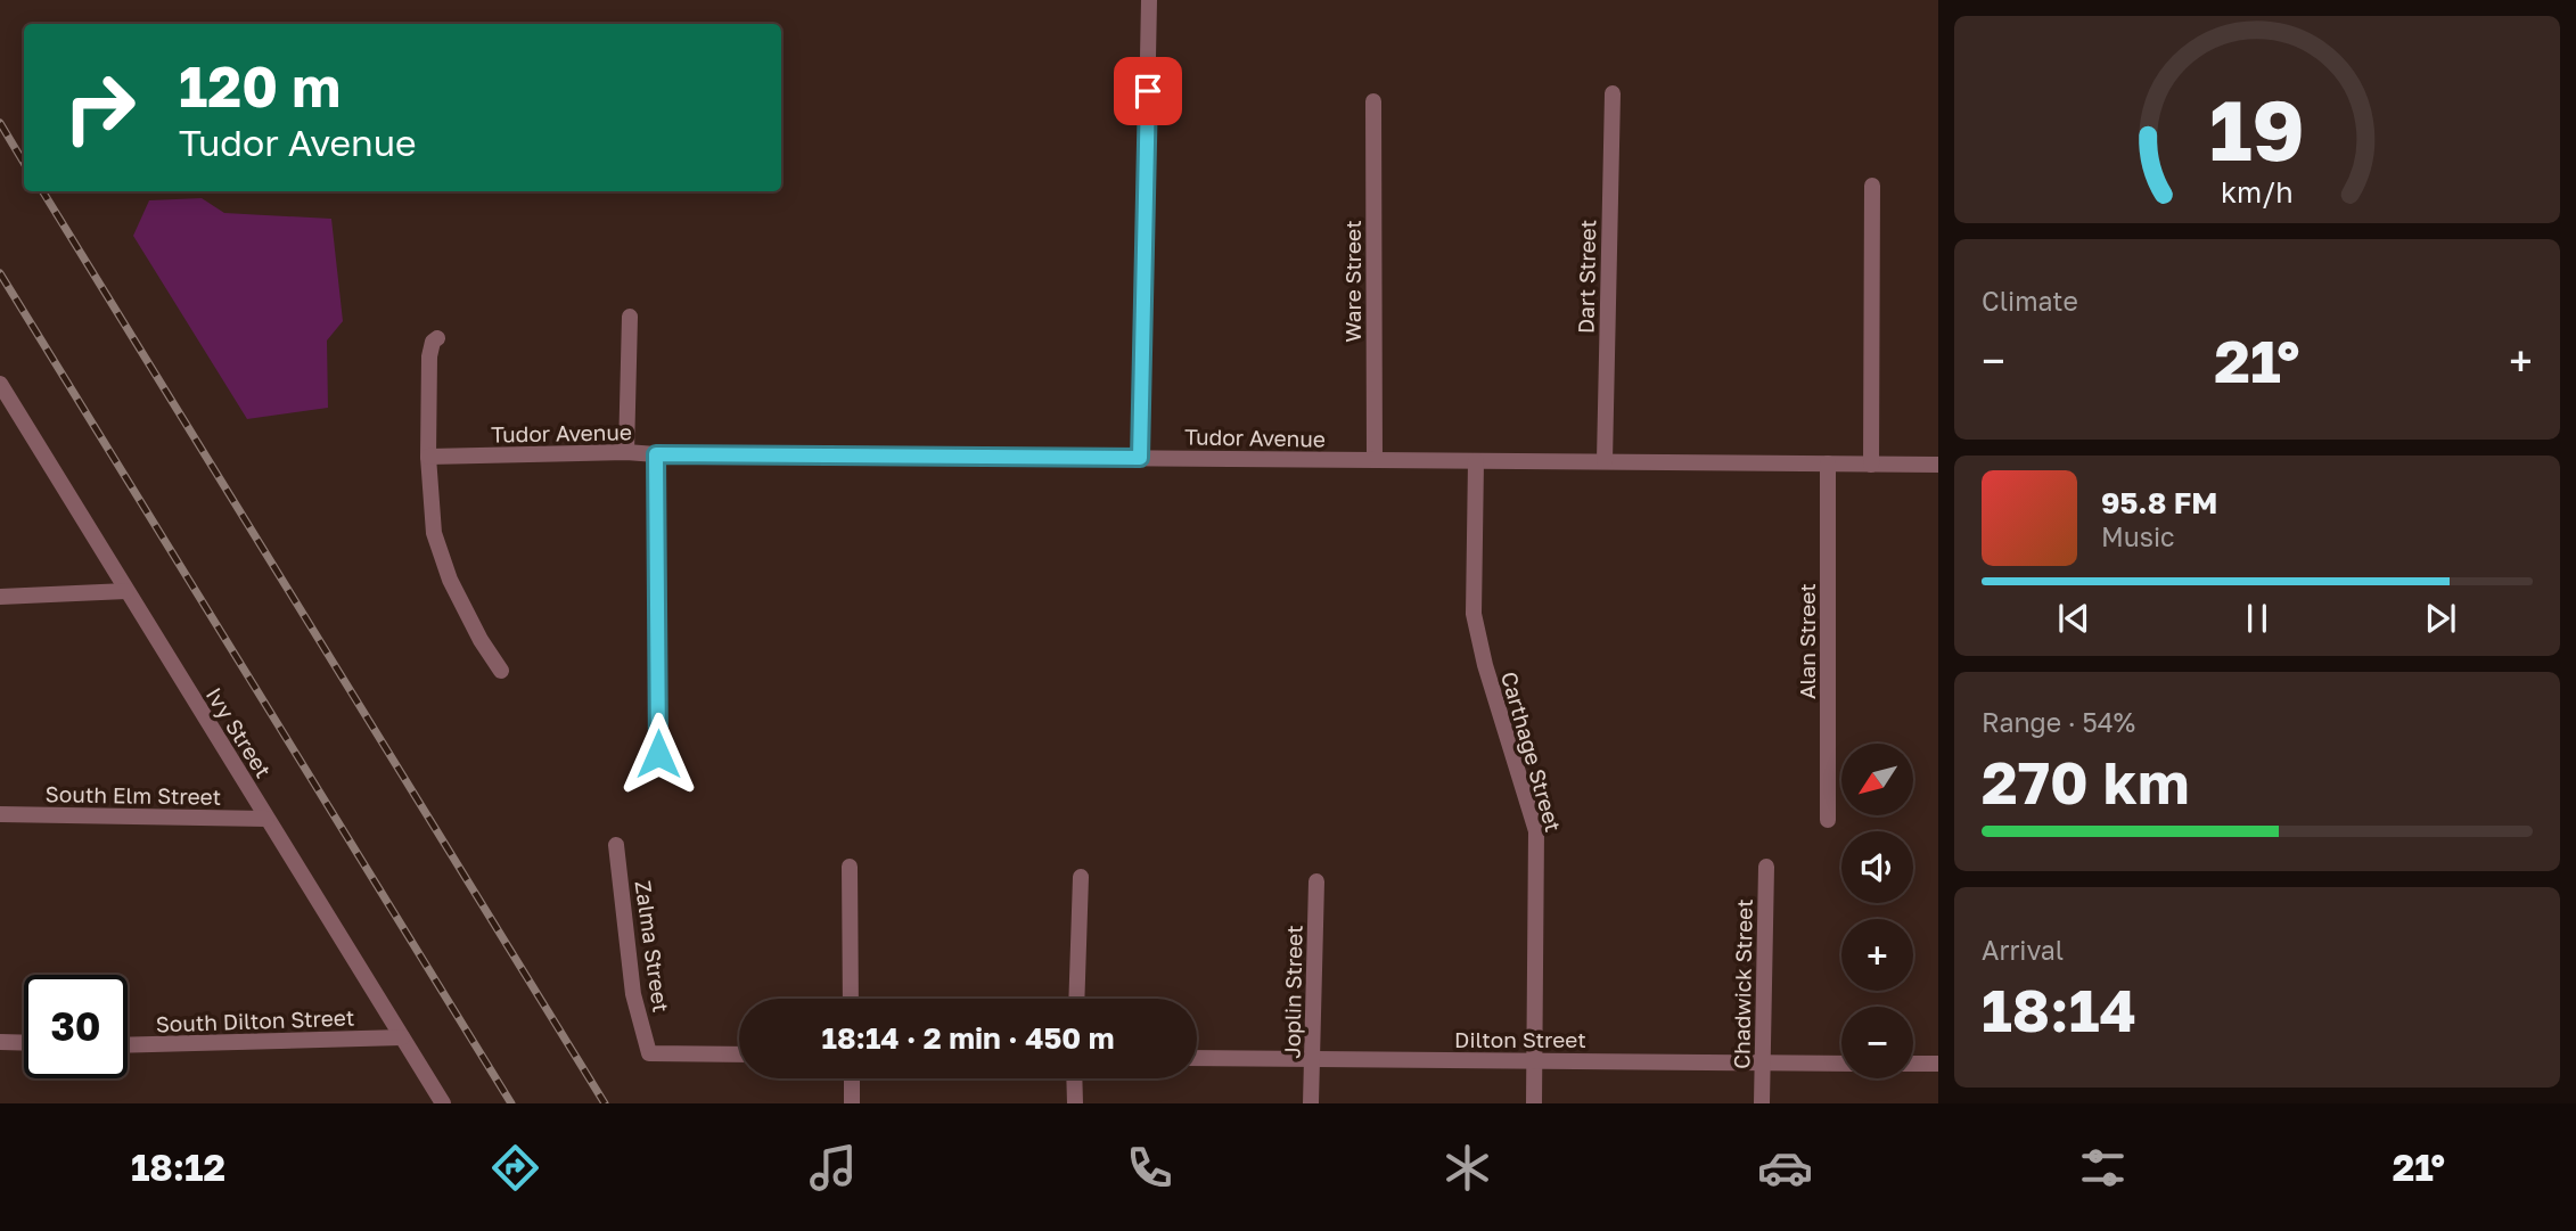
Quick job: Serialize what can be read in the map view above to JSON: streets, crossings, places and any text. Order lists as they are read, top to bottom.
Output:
{
  "streets": {
    "street": [
      "Dart Street",
      "Ware Street",
      "Tudor Avenue",
      "Alan Street",
      "Ivy Street",
      "Carthage Street",
      "South Elm Street",
      "Zalma Street",
      "Chadwick Street",
      "Joplin Street",
      "South Dilton Street",
      "Dilton Street"
    ]
  },
  "crossings": [
    ["Dart Street", "Tudor Avenue"],
    ["Ware Street", "Tudor Avenue"],
    ["Tudor Avenue", "Alan Street"],
    ["Tudor Avenue", "Carthage Street"],
    ["Ivy Street", "South Elm Street"],
    ["Ivy Street", "South Dilton Street"],
    ["Carthage Street", "Dilton Street"],
    ["Chadwick Street", "Dilton Street"],
    ["Joplin Street", "Dilton Street"]
  ],
  "north": "bottom left",
  "page": {
    "turn": ["120 m", "Tudor Avenue"],
    "tile": [
      "Climate",
      ["Range · 54%", "270 km"],
      ["Arrival", "18:14"]
    ],
    "heat": ["−", "21°", "+"],
    "song": ["95.8 FM", "Music"],
    "map_buttons": ["+", "−"],
    "limit": "30",
    "trip": "18:14 · 2 min · 450 m",
    "tabs": ["18:12", "21°"],
    "gauge": ["19", "km/h"]
  }
}
